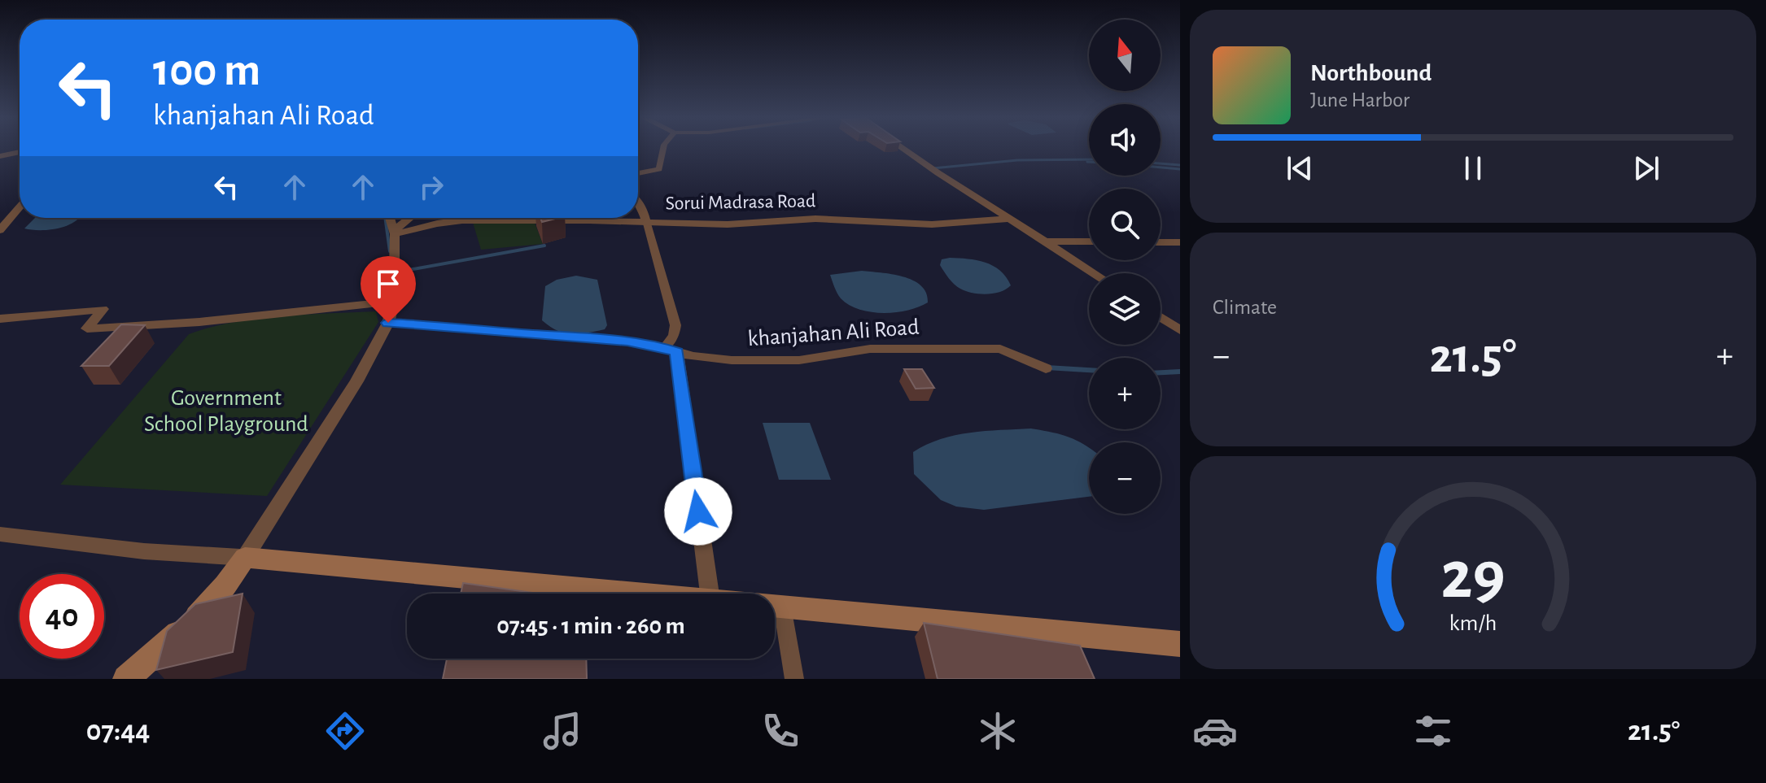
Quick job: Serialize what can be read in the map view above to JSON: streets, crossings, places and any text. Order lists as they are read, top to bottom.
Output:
{
  "streets": {
    "street": ["Sorui Madrasa Road", "khanjahan Ali Road"]
  },
  "parks": ["Government School Playground"],
  "north": "top",
  "page": {
    "map_buttons": ["+", "−"],
    "turn": ["100 m", "khanjahan Ali Road"],
    "song": ["Northbound", "June Harbor"],
    "tile": "Climate",
    "heat": ["−", "21.5°", "+"],
    "limit": "40",
    "trip": "07:45 · 1 min · 260 m",
    "tabs": ["07:44", "21.5°"],
    "gauge": ["29", "km/h"]
  }
}
